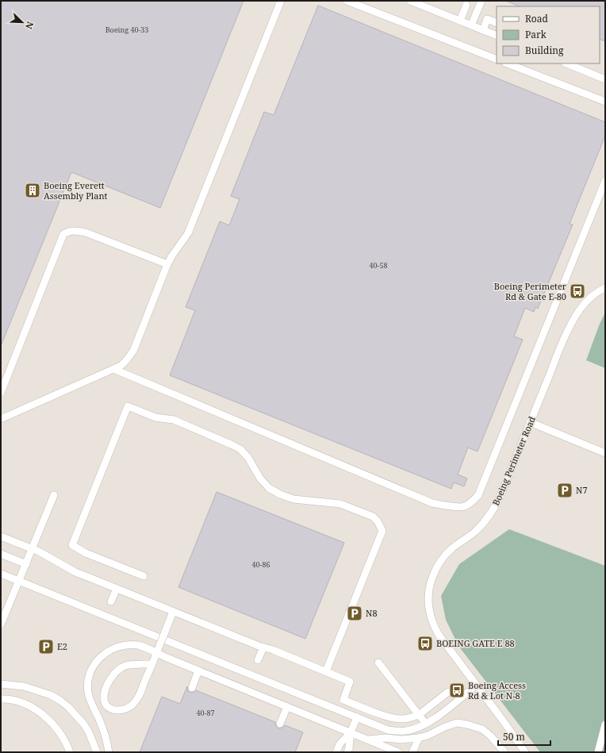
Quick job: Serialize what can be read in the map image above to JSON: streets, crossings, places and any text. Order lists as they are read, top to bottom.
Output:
{
  "streets": {
    "street": ["Boeing Perimeter Road"]
  },
  "places": {
    "building": ["Boeing Everett Assembly Plant"],
    "bus stop": ["Boeing Perimeter Rd & Gate E-80", "BOEING GATE E 88", "Boeing Access Rd & Lot N-8"],
    "parking": ["N7", "N8", "E2"]
  },
  "house_numbers": [
    "Boeing 40-33",
    "40-58",
    "40-86",
    "40-87"
  ],
  "legend": ["Road", "Park", "Building"],
  "scale_bar": "50 m",
  "north": "bottom right"
}
